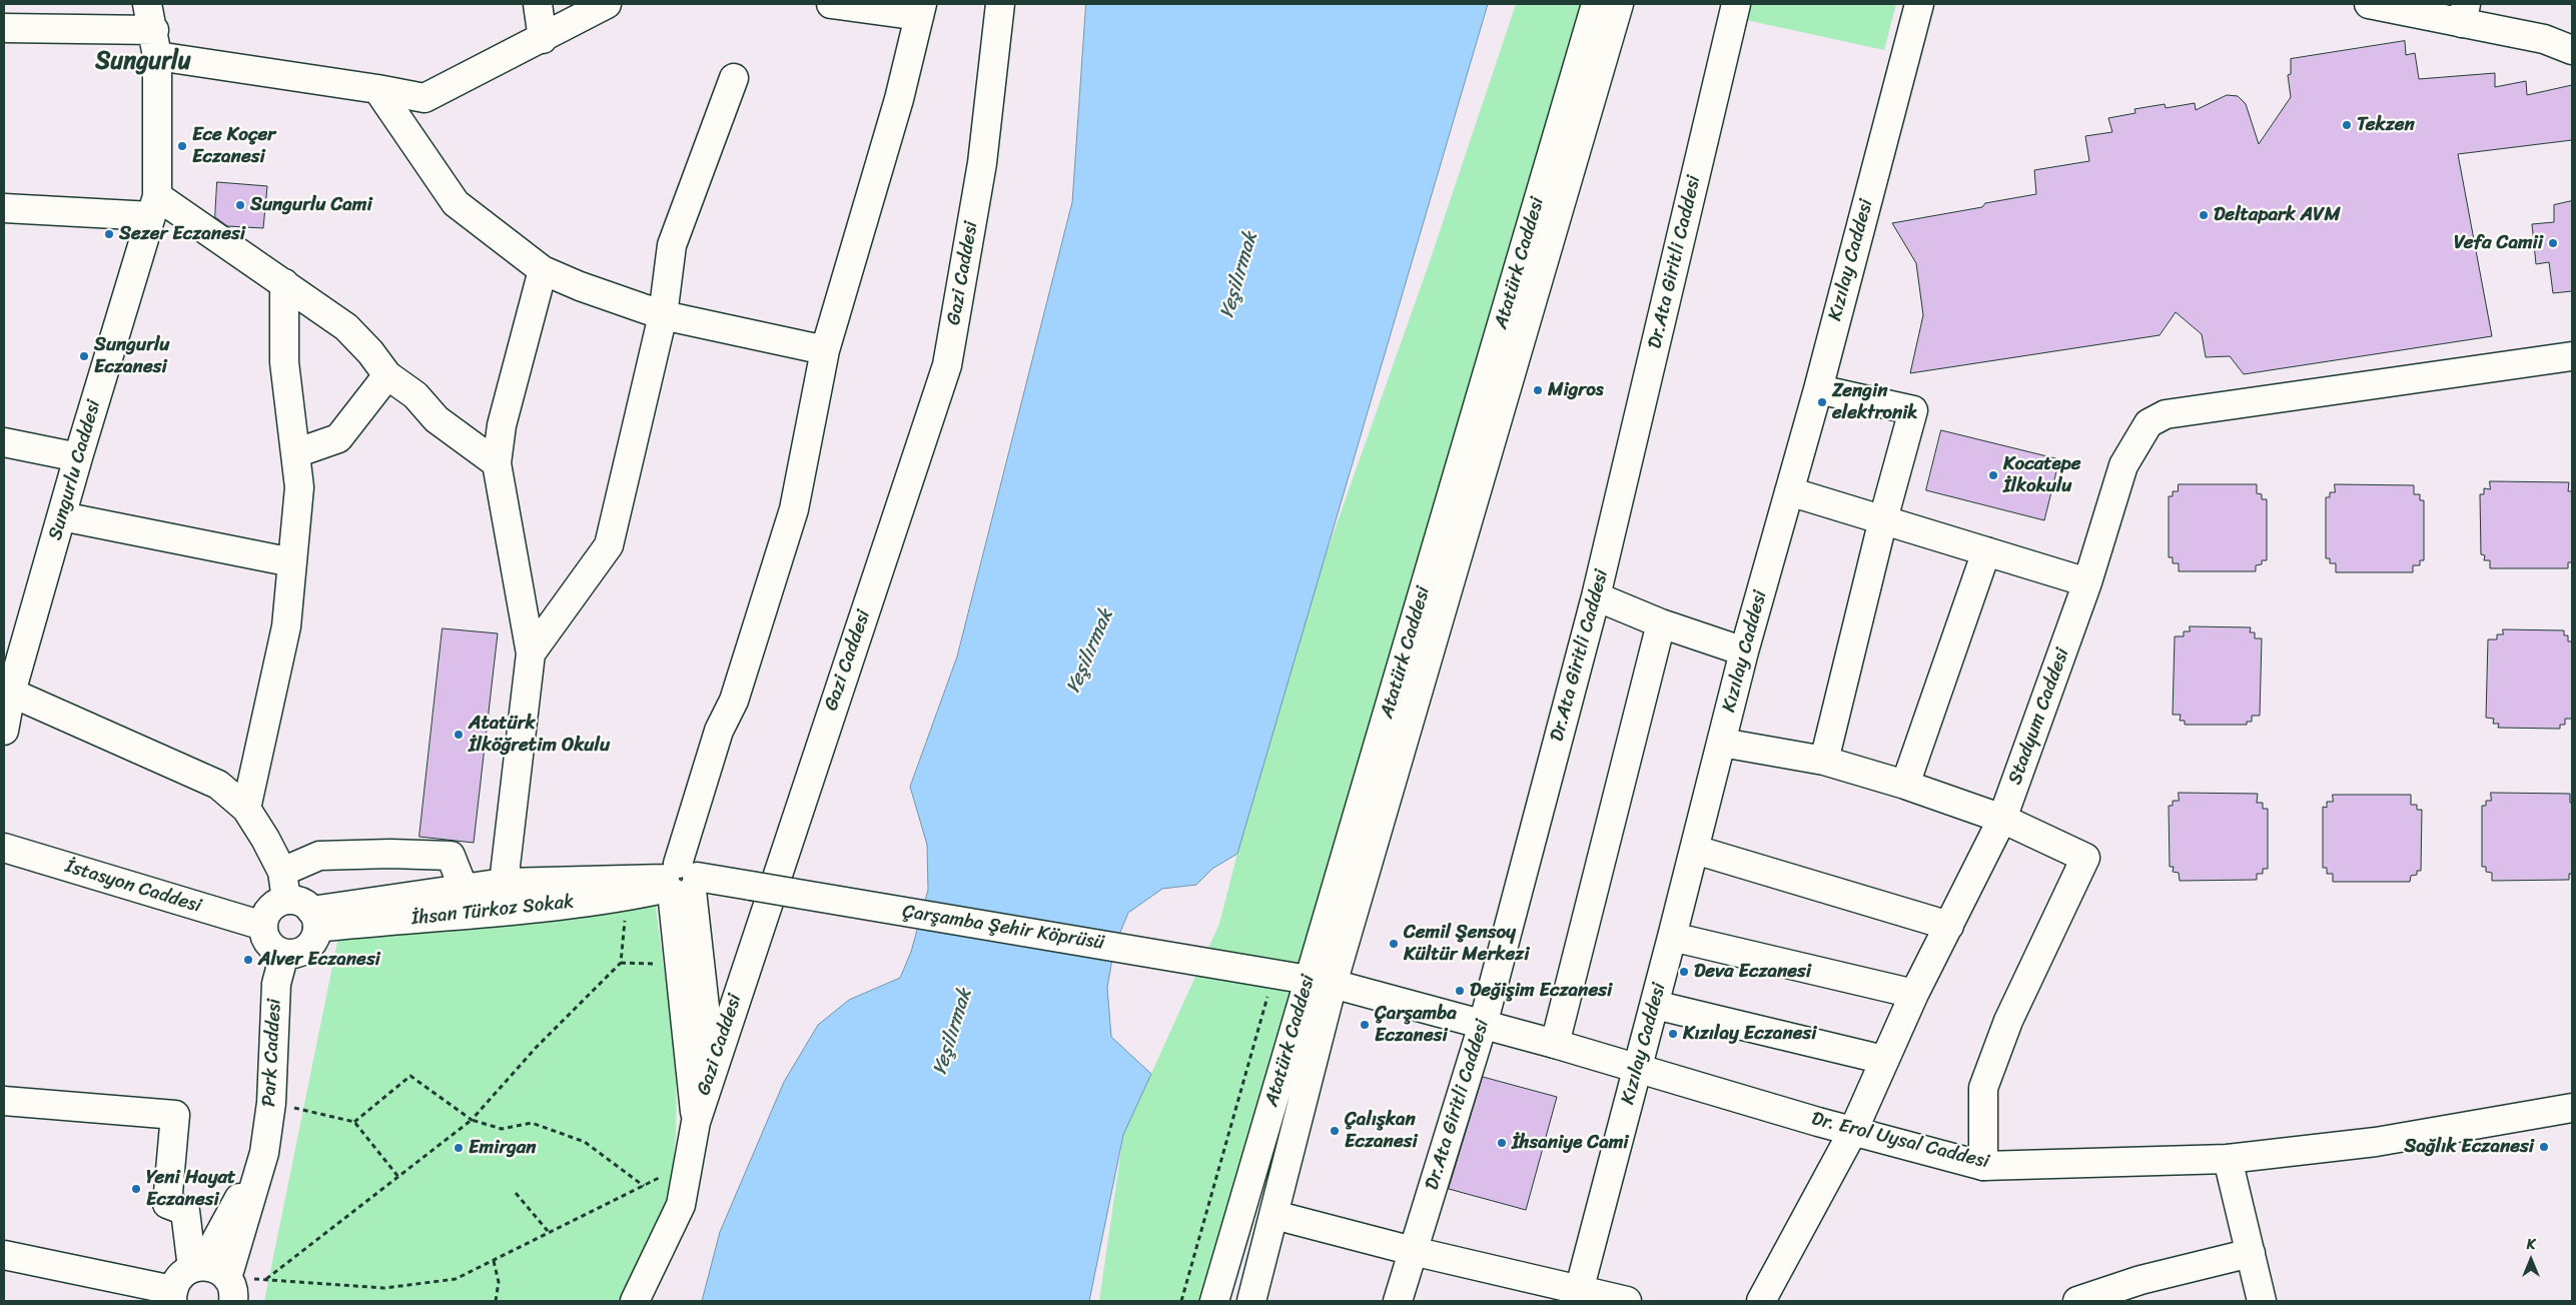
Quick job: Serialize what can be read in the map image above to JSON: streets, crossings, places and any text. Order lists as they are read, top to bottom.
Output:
{
  "streets": {
    "street": [
      "Kızılay Caddesi",
      "Dr.Ata Giritli Caddesi",
      "Atatürk Caddesi",
      "Gazi Caddesi",
      "Sungurlu Caddesi",
      "Stadyum Caddesi",
      "İstasyon Caddesi",
      "İhsan Türkoz Sokak",
      "Çarşamba Şehir Köprüsü",
      "Park Caddesi",
      "Dr. Erol Uysal Caddesi"
    ]
  },
  "crossings": [
    ["Kızılay Caddesi", "Dr. Erol Uysal Caddesi"],
    ["Dr.Ata Giritli Caddesi", "Dr. Erol Uysal Caddesi"],
    ["Atatürk Caddesi", "Çarşamba Şehir Köprüsü"],
    ["Atatürk Caddesi", "Dr. Erol Uysal Caddesi"],
    ["Stadyum Caddesi", "Dr. Erol Uysal Caddesi"],
    ["İstasyon Caddesi", "İhsan Türkoz Sokak"],
    ["İstasyon Caddesi", "Park Caddesi"],
    ["İhsan Türkoz Sokak", "Çarşamba Şehir Köprüsü"],
    ["İhsan Türkoz Sokak", "Park Caddesi"],
    ["Çarşamba Şehir Köprüsü", "Dr. Erol Uysal Caddesi"]
  ],
  "districts": ["Sungurlu"],
  "water": ["Yeşilırmak"],
  "places": [
    "Tekzen",
    "Ece Koçer Eczanesi",
    "Sungurlu Cami",
    "Deltapark AVM",
    "Sezer Eczanesi",
    "Vefa Camii",
    "Sungurlu Eczanesi",
    "Migros",
    "Zengin elektronik",
    "Kocatepe İlkokulu",
    "Atatürk İlköğretim Okulu",
    "Cemil Şensoy Kültür Merkezi",
    "Alver Eczanesi",
    "Deva Eczanesi",
    "Değişim Eczanesi",
    "Çarşamba Eczanesi",
    "Kızılay Eczanesi",
    "Çalışkan Eczanesi",
    "İhsaniye Cami",
    "Sağlık Eczanesi",
    "Emirgan",
    "Yeni Hayat Eczanesi"
  ],
  "north": "top"
}
